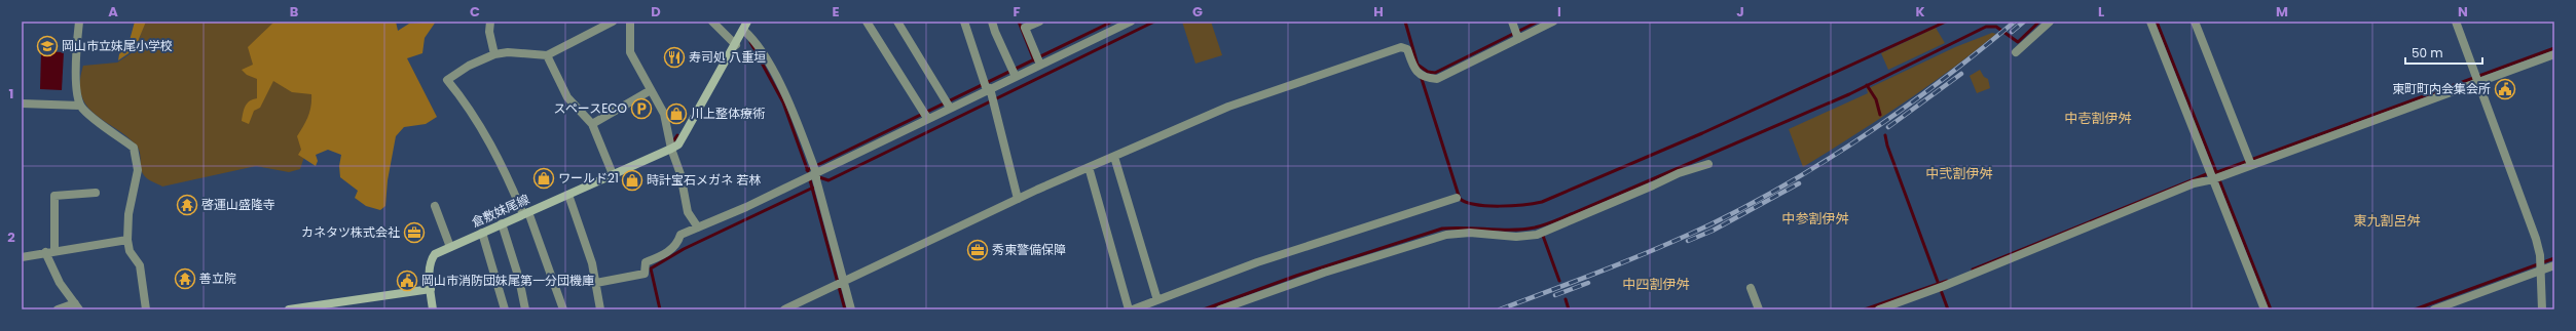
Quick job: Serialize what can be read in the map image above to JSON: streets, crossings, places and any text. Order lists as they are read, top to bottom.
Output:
{
  "streets": {
    "main road": ["倉敷妹尾線"]
  },
  "districts": [
    "中壱割伊舛",
    "中弐割伊舛",
    "中参割伊舛",
    "東九割呂舛",
    "中四割伊舛"
  ],
  "places": {
    "school or university": ["岡山市立妹尾小学校"],
    "restaurant": ["寿司処 八重垣"],
    "public building": ["東町町内会集会所", "岡山市消防団妹尾第一分団機庫"],
    "parking": ["スペースECO"],
    "shop": ["川上整体療術", "ワールド21", "時計宝石メガネ 若林"],
    "temple": ["啓運山盛隆寺", "善立院"],
    "office": ["カネタツ株式会社", "秀東警備保障"]
  },
  "scale_bar": "50 m",
  "grid": {
    "columns": [
      "A",
      "B",
      "C",
      "D",
      "E",
      "F",
      "G",
      "H",
      "I",
      "J",
      "K",
      "L",
      "M",
      "N"
    ],
    "rows": ["1", "2"]
  }
}
